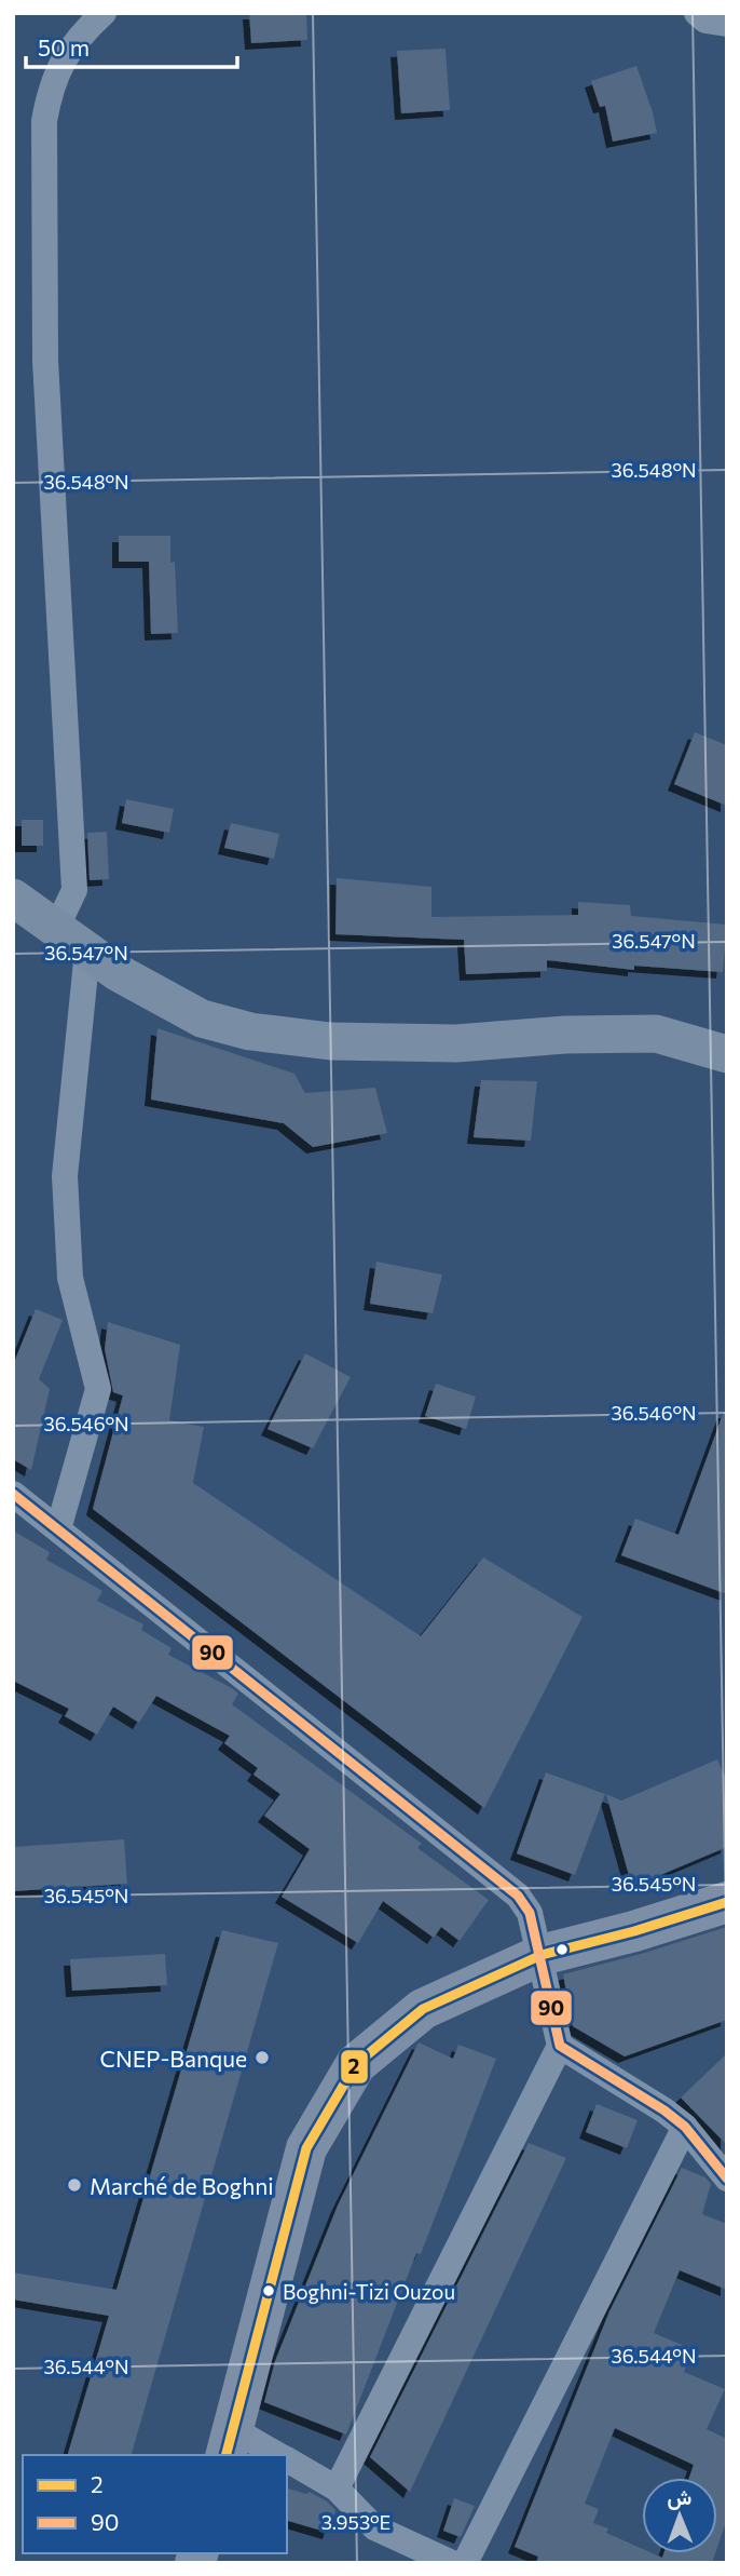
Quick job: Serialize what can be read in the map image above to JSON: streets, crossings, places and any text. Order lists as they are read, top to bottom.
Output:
{
  "places": ["CNEP-Banque", "Marché de Boghni", "Boghni-Tizi Ouzou"],
  "lines": ["transit line 90", "transit line 2"],
  "legend": ["2", "90"],
  "scale_bar": "50 m",
  "north": "top",
  "coordinates": [
    "36.548°N",
    "36.547°N",
    "36.546°N",
    "36.545°N",
    "36.544°N",
    "3.953°E"
  ]
}
